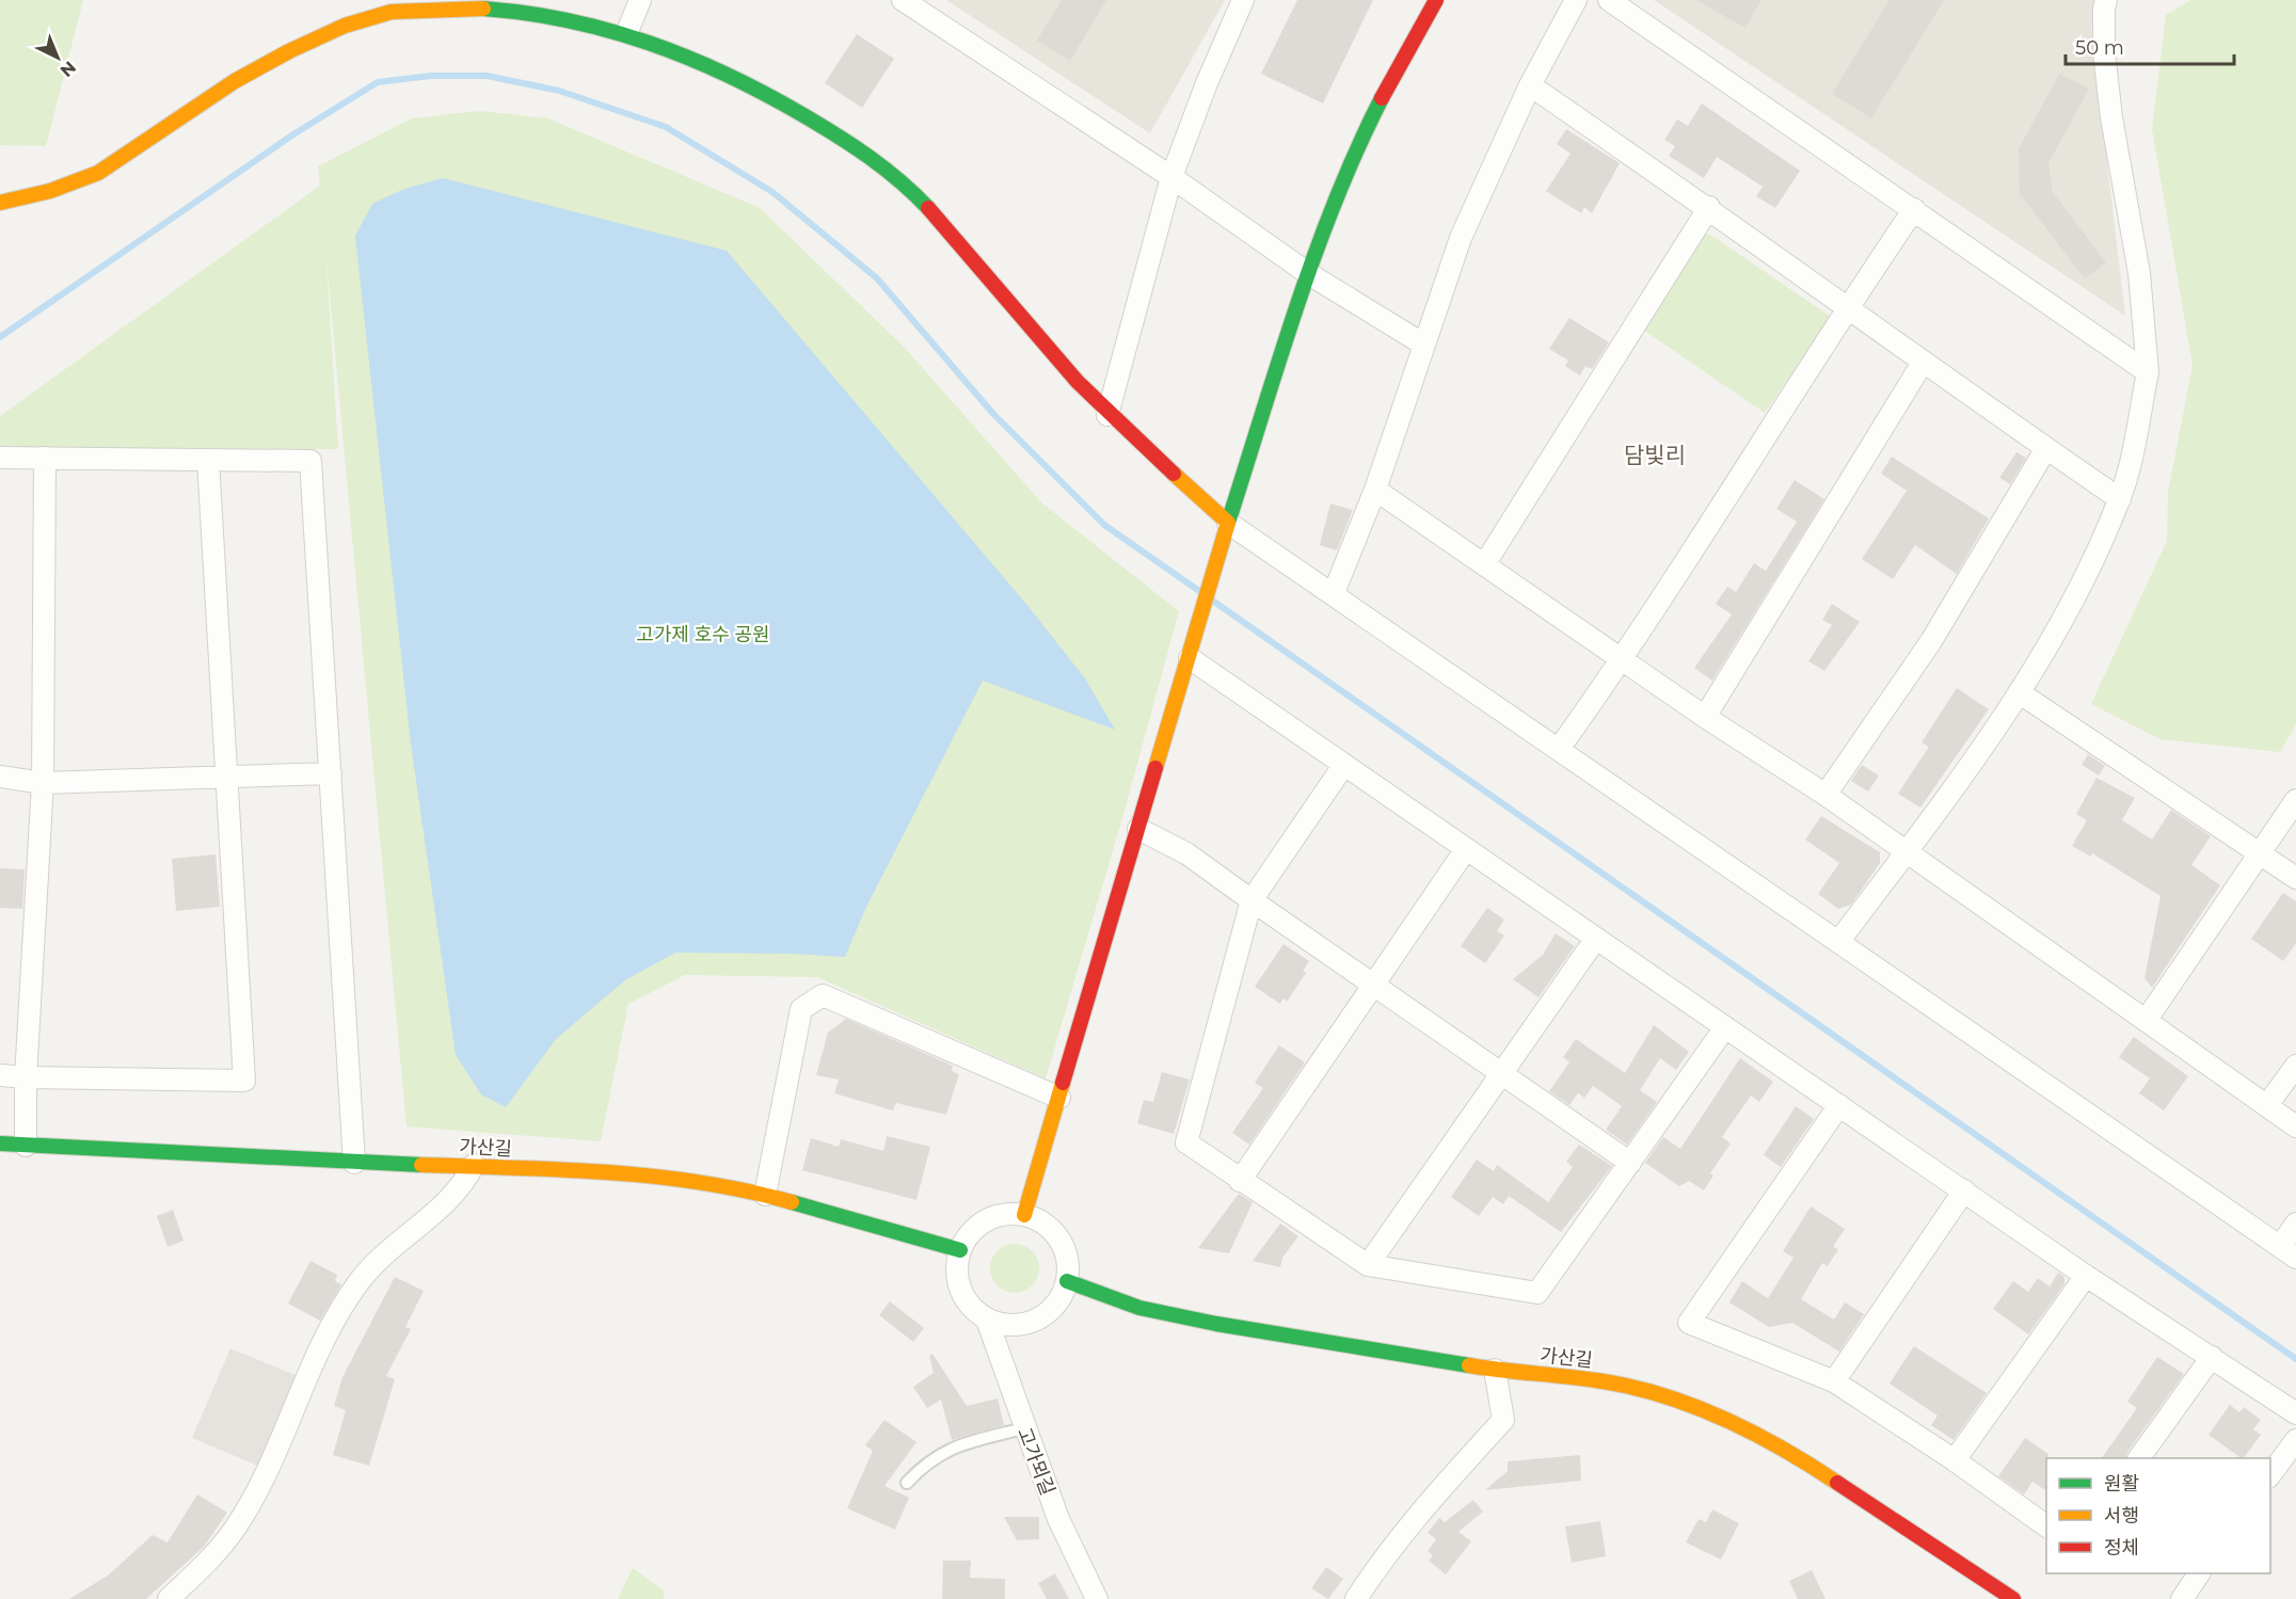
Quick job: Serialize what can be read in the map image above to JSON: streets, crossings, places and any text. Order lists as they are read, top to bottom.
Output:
{
  "streets": {
    "street": ["가산길", "고가뫼길"]
  },
  "crossings": [
    ["가산길", "고가뫼길"]
  ],
  "districts": ["담빛리"],
  "parks": ["고가제 호수 공원"],
  "legend": ["원활", "서행", "정체"],
  "scale_bar": "50 m",
  "north": "bottom right"
}
